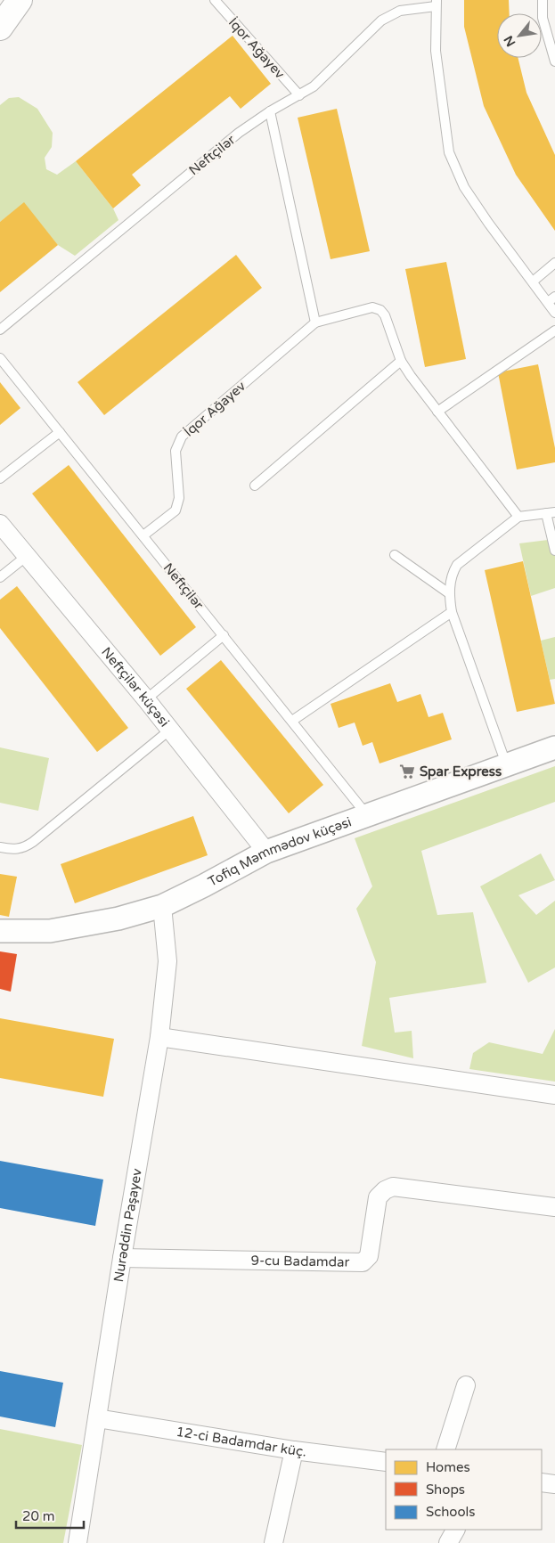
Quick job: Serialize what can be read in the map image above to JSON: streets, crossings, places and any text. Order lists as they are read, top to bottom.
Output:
{
  "streets": {
    "street": [
      "Neftçilər küçəsi",
      "Tofiq Məmmədov küçəsi",
      "Nurəddin Paşayev",
      "9-cu Badamdar",
      "12-ci Badamdar küç."
    ],
    "lane": ["İqor Ağayev", "Neftçilər"]
  },
  "crossings": [
    ["İqor Ağayev", "Neftçilər"],
    ["Neftçilər", "Tofiq Məmmədov küçəsi"],
    ["Neftçilər küçəsi", "Tofiq Məmmədov küçəsi"],
    ["Tofiq Məmmədov küçəsi", "Nurəddin Paşayev"],
    ["Nurəddin Paşayev", "9-cu Badamdar"],
    ["Nurəddin Paşayev", "12-ci Badamdar küç."]
  ],
  "places": {
    "supermarket": ["Spar Express"]
  },
  "legend": ["Homes", "Shops", "Schools"],
  "scale_bar": "20 m",
  "north": "bottom left"
}
